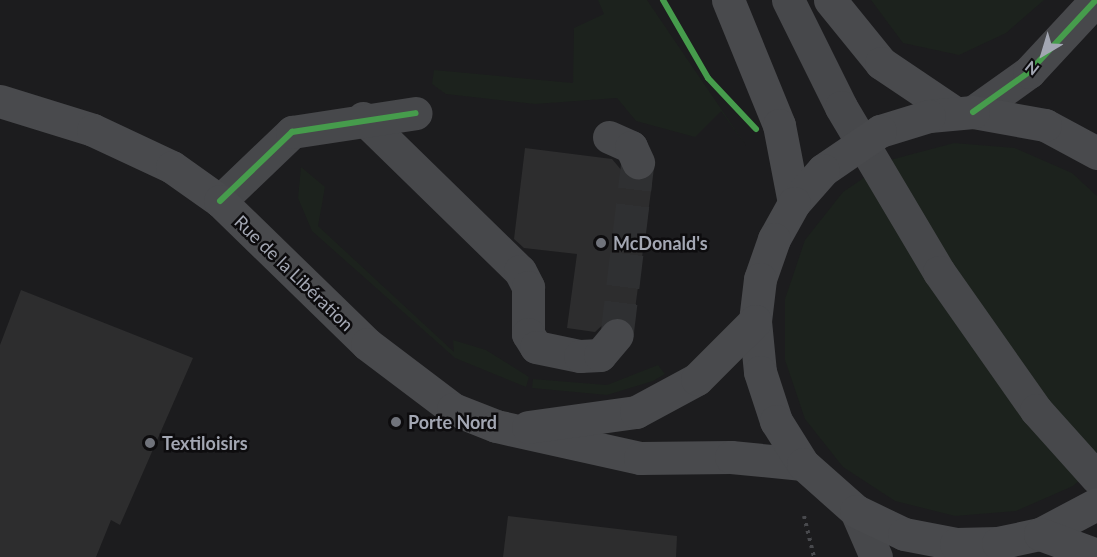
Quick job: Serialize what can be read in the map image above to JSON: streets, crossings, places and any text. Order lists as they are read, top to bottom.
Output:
{
  "streets": {
    "main road": ["Rue de la Libération"]
  },
  "places": ["McDonald's", "Porte Nord", "Textiloisirs"],
  "north": "bottom left"
}
